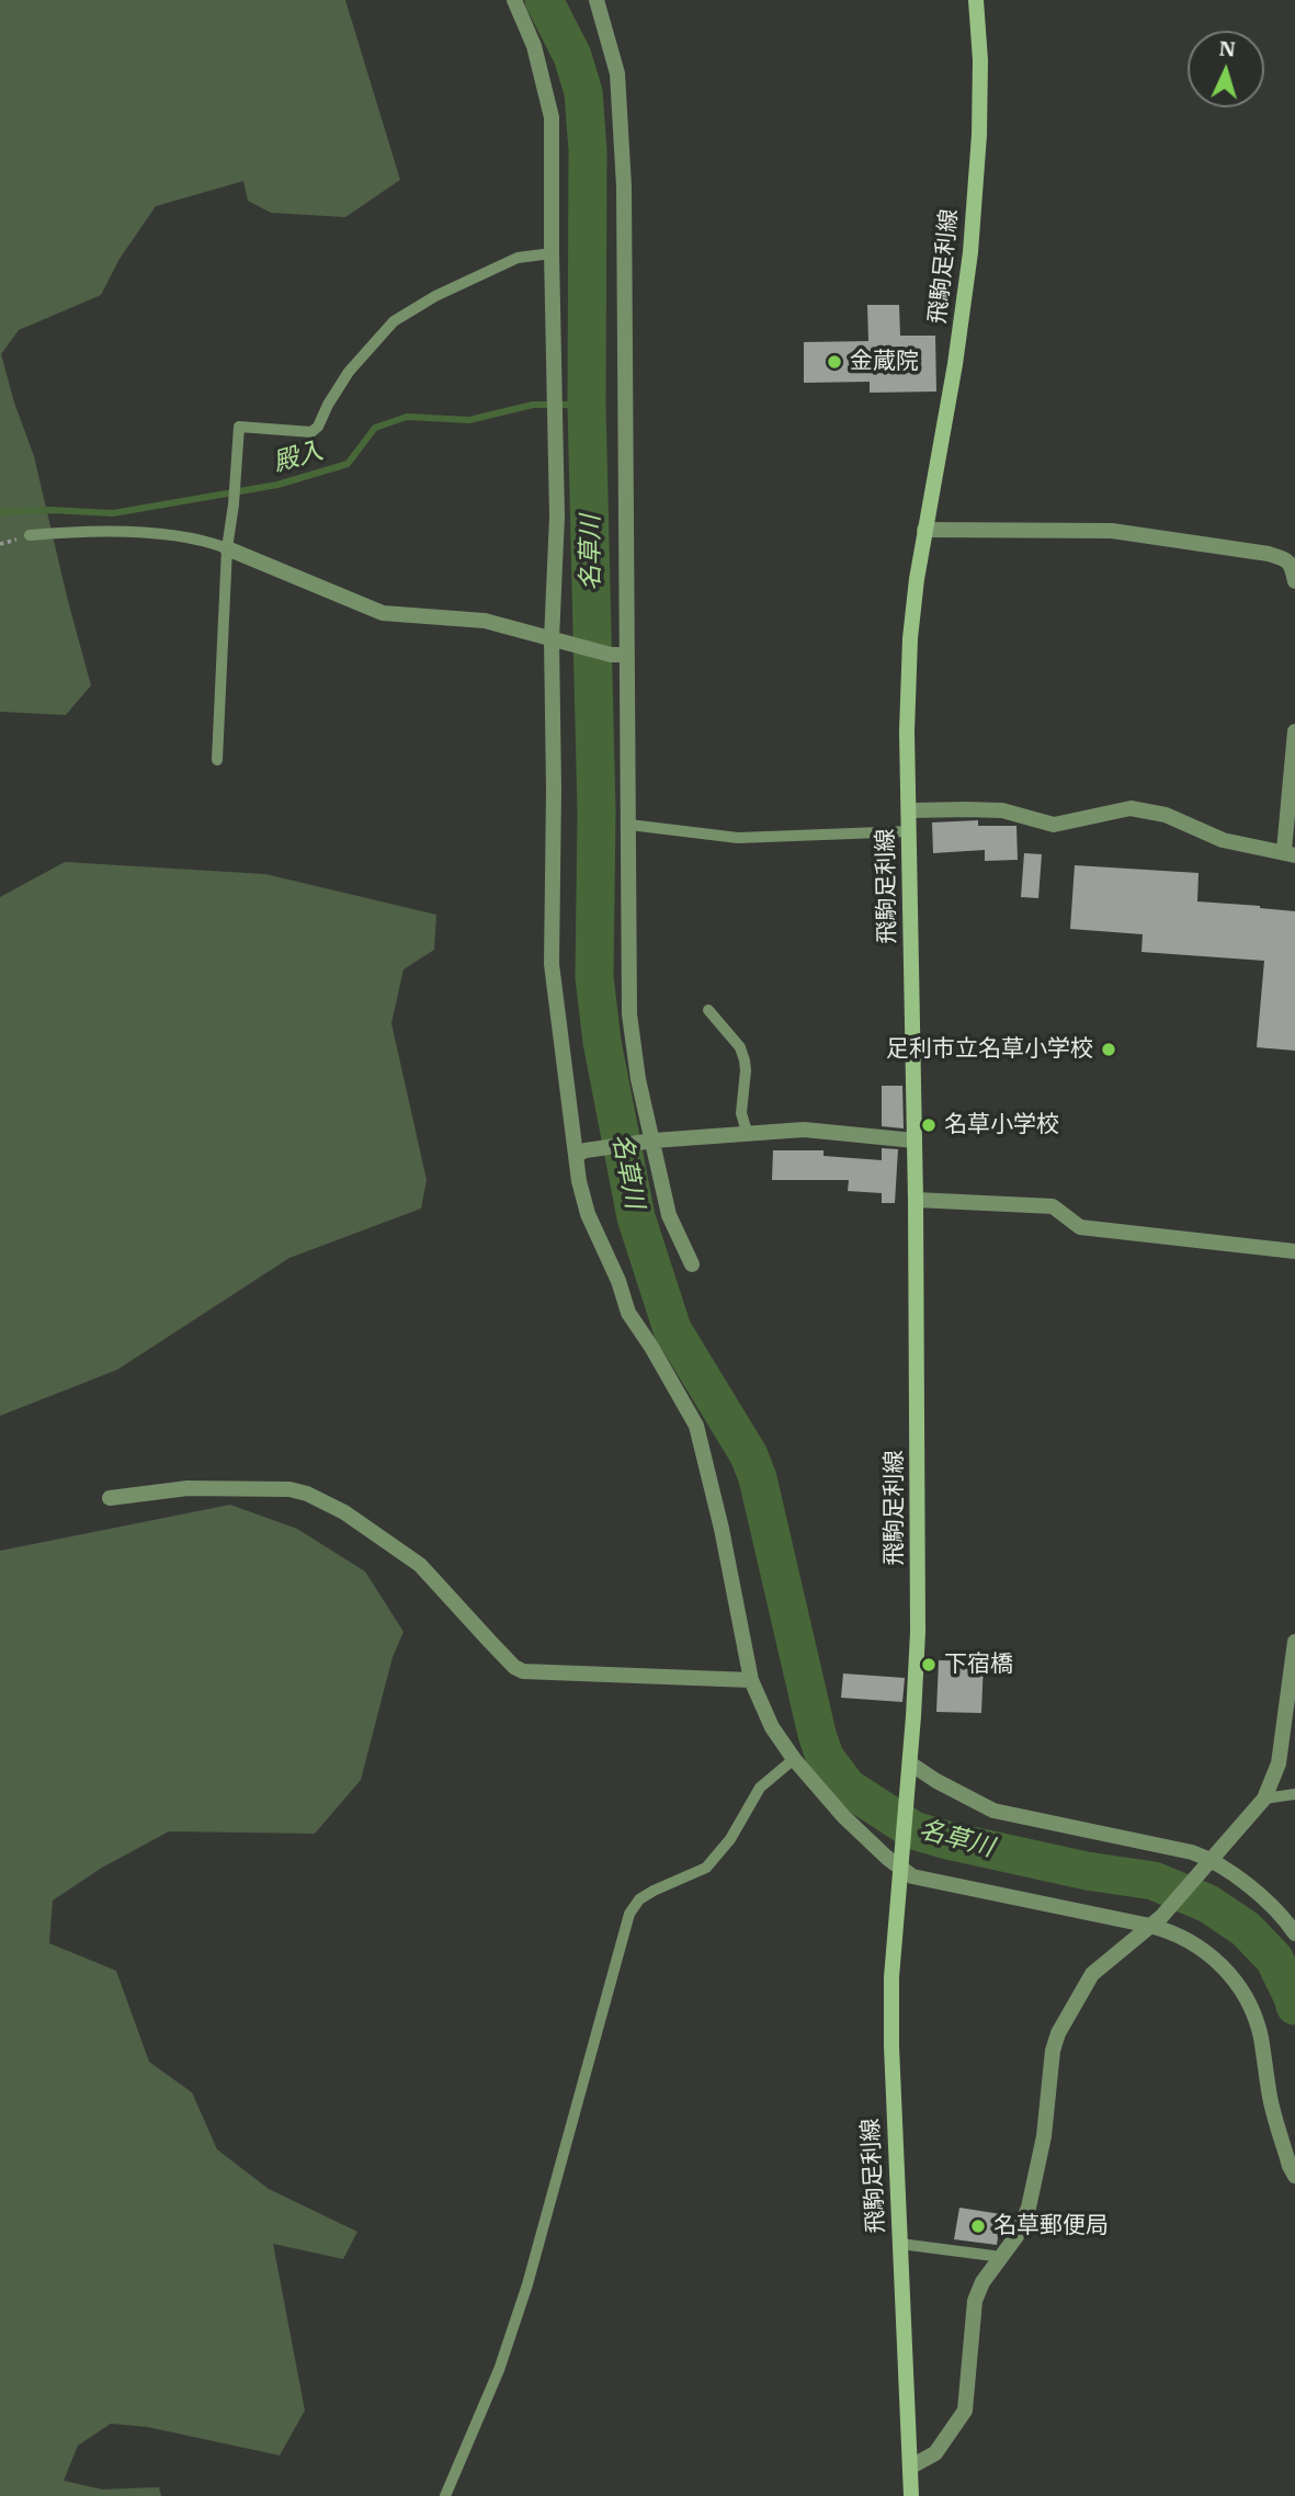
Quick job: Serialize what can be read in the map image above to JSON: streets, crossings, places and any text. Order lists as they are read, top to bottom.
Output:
{
  "streets": {
    "main road": ["飛駒足利線"]
  },
  "water": ["殿入", "名草川"],
  "places": [
    "金蔵院",
    "足利市立名草小学校",
    "名草小学校",
    "下宿橋",
    "名草郵便局"
  ],
  "north": "top"
}
